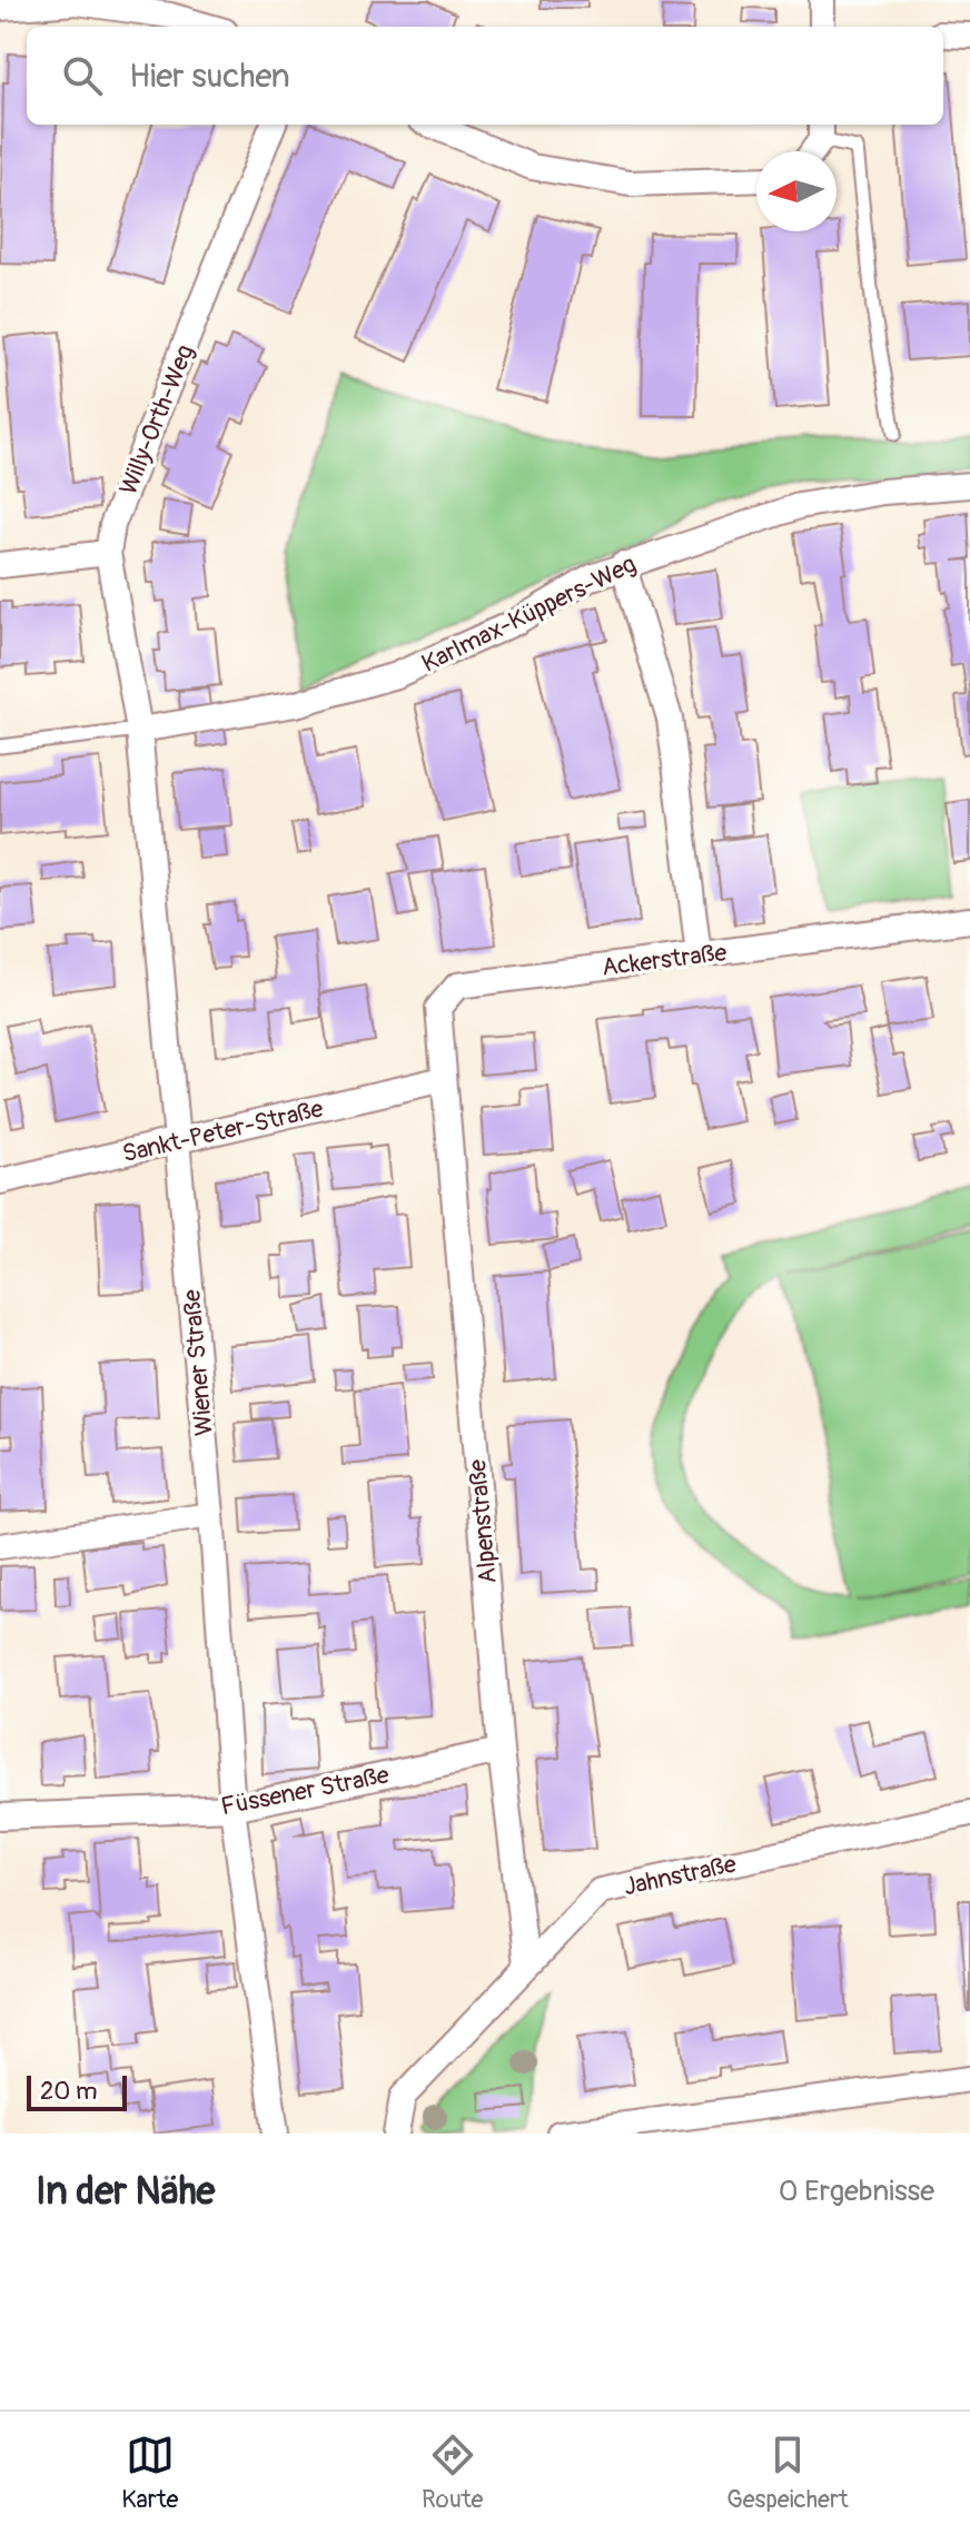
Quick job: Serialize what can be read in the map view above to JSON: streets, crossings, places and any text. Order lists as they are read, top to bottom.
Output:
{
  "streets": {
    "street": [
      "Willy-Orth-Weg",
      "Karlmax-Küppers-Weg",
      "Ackerstraße",
      "Sankt-Peter-Straße",
      "Wiener Straße",
      "Alpenstraße",
      "Füssener Straße",
      "Jahnstraße"
    ]
  },
  "crossings": [
    ["Willy-Orth-Weg", "Karlmax-Küppers-Weg"],
    ["Willy-Orth-Weg", "Wiener Straße"],
    ["Karlmax-Küppers-Weg", "Wiener Straße"],
    ["Ackerstraße", "Sankt-Peter-Straße"],
    ["Ackerstraße", "Alpenstraße"],
    ["Sankt-Peter-Straße", "Wiener Straße"],
    ["Sankt-Peter-Straße", "Alpenstraße"],
    ["Wiener Straße", "Füssener Straße"],
    ["Alpenstraße", "Füssener Straße"],
    ["Alpenstraße", "Jahnstraße"]
  ],
  "scale_bar": "20 m",
  "north": "left",
  "page": {
    "search": "Hier suchen",
    "scale": "20 m",
    "heading": ["In der Nähe", "0 Ergebnisse"],
    "nav": ["Karte", "Route", "Gespeichert"]
  }
}
